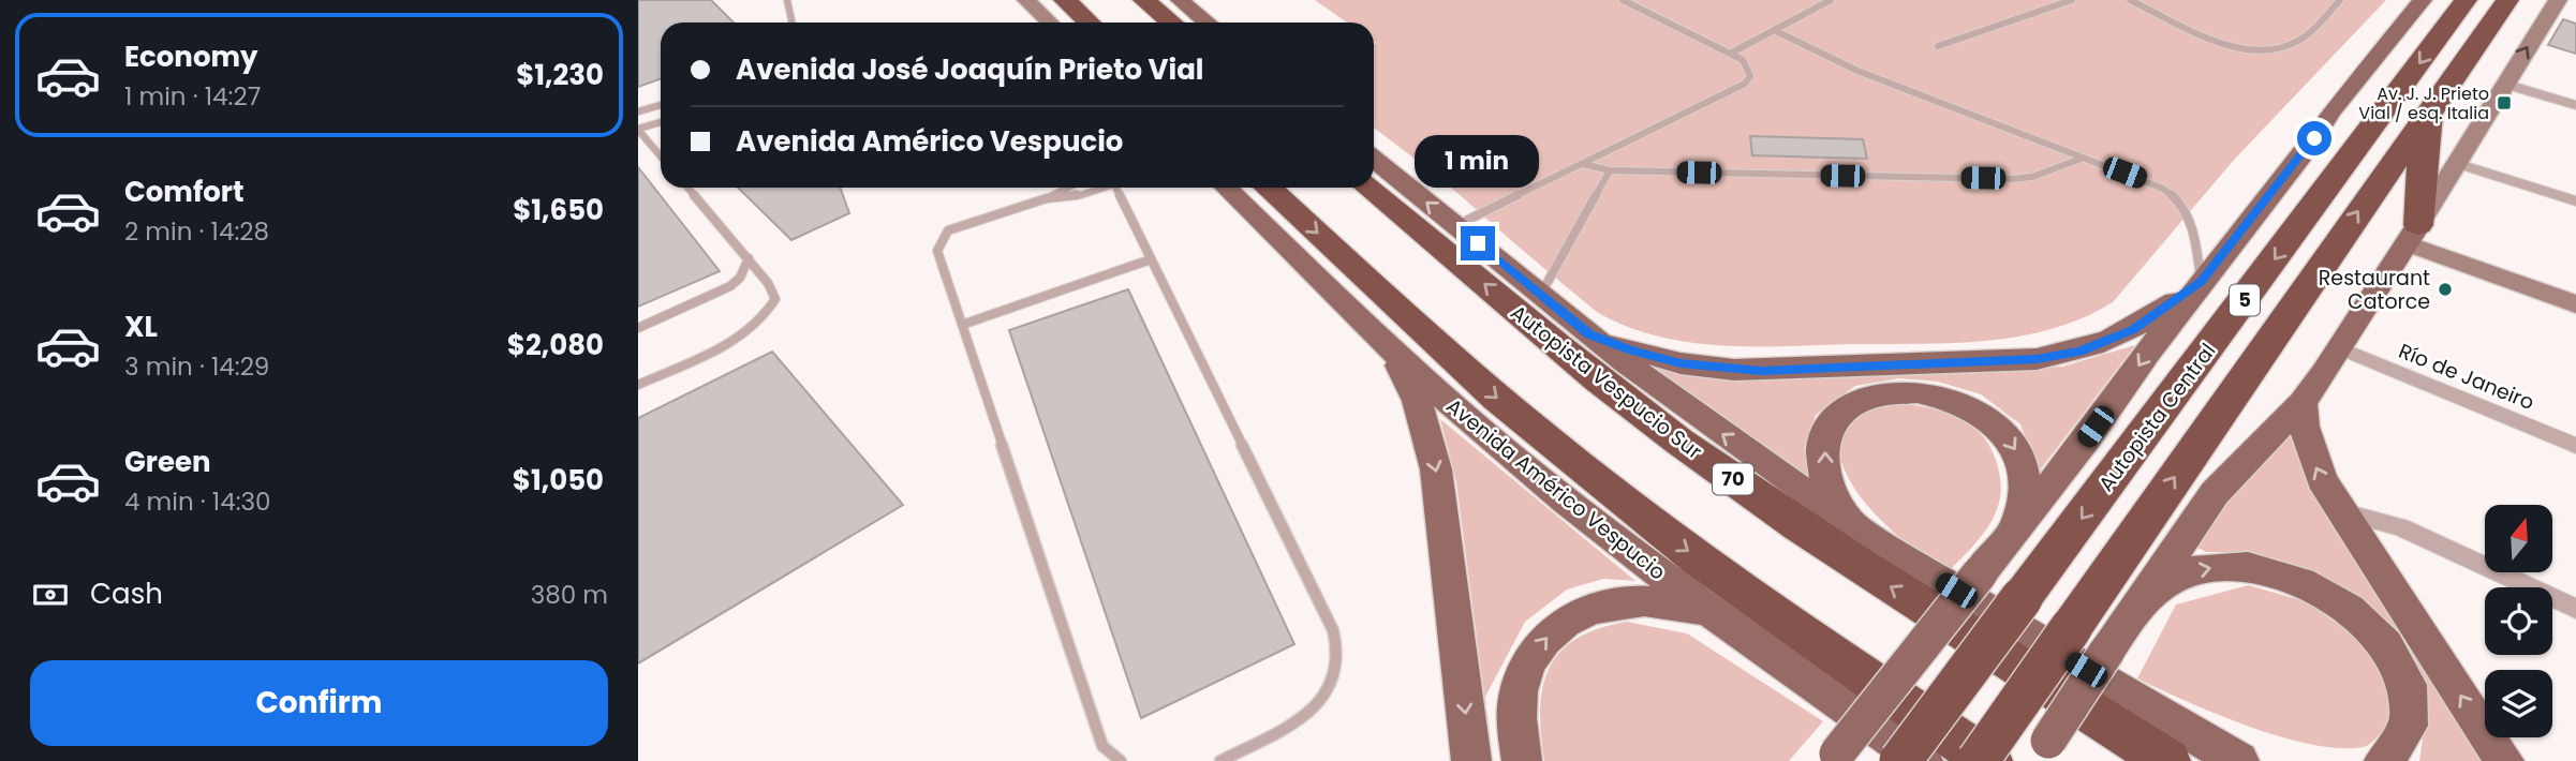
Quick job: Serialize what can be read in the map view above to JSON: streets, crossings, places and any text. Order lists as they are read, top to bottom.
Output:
{
  "streets": {
    "highway": [
      "5",
      "Autopista Vespucio Sur",
      "Autopista Central",
      "70"
    ],
    "main road": ["Avenida Américo Vespucio"],
    "street": ["Río de Janeiro"]
  },
  "places": {
    "transit": ["Av. J. J. Prieto Vial / esq. Italia"],
    "other": ["Restaurant Catorce"]
  },
  "north": "top",
  "page": {
    "list": [
      {
        "name": "Economy",
        "note": "1 min · 14:27",
        "value": "$1,230"
      },
      {
        "name": "Comfort",
        "note": "2 min · 14:28",
        "value": "$1,650"
      },
      {
        "name": "XL",
        "note": "3 min · 14:29",
        "value": "$2,080"
      },
      {
        "name": "Green",
        "note": "4 min · 14:30",
        "value": "$1,050"
      }
    ],
    "banner": ["Avenida José Joaquín Prieto Vial", "Avenida Américo Vespucio"],
    "bubble": "1 min",
    "pay": ["Cash", "380 m"],
    "buttons": "Confirm"
  }
}
